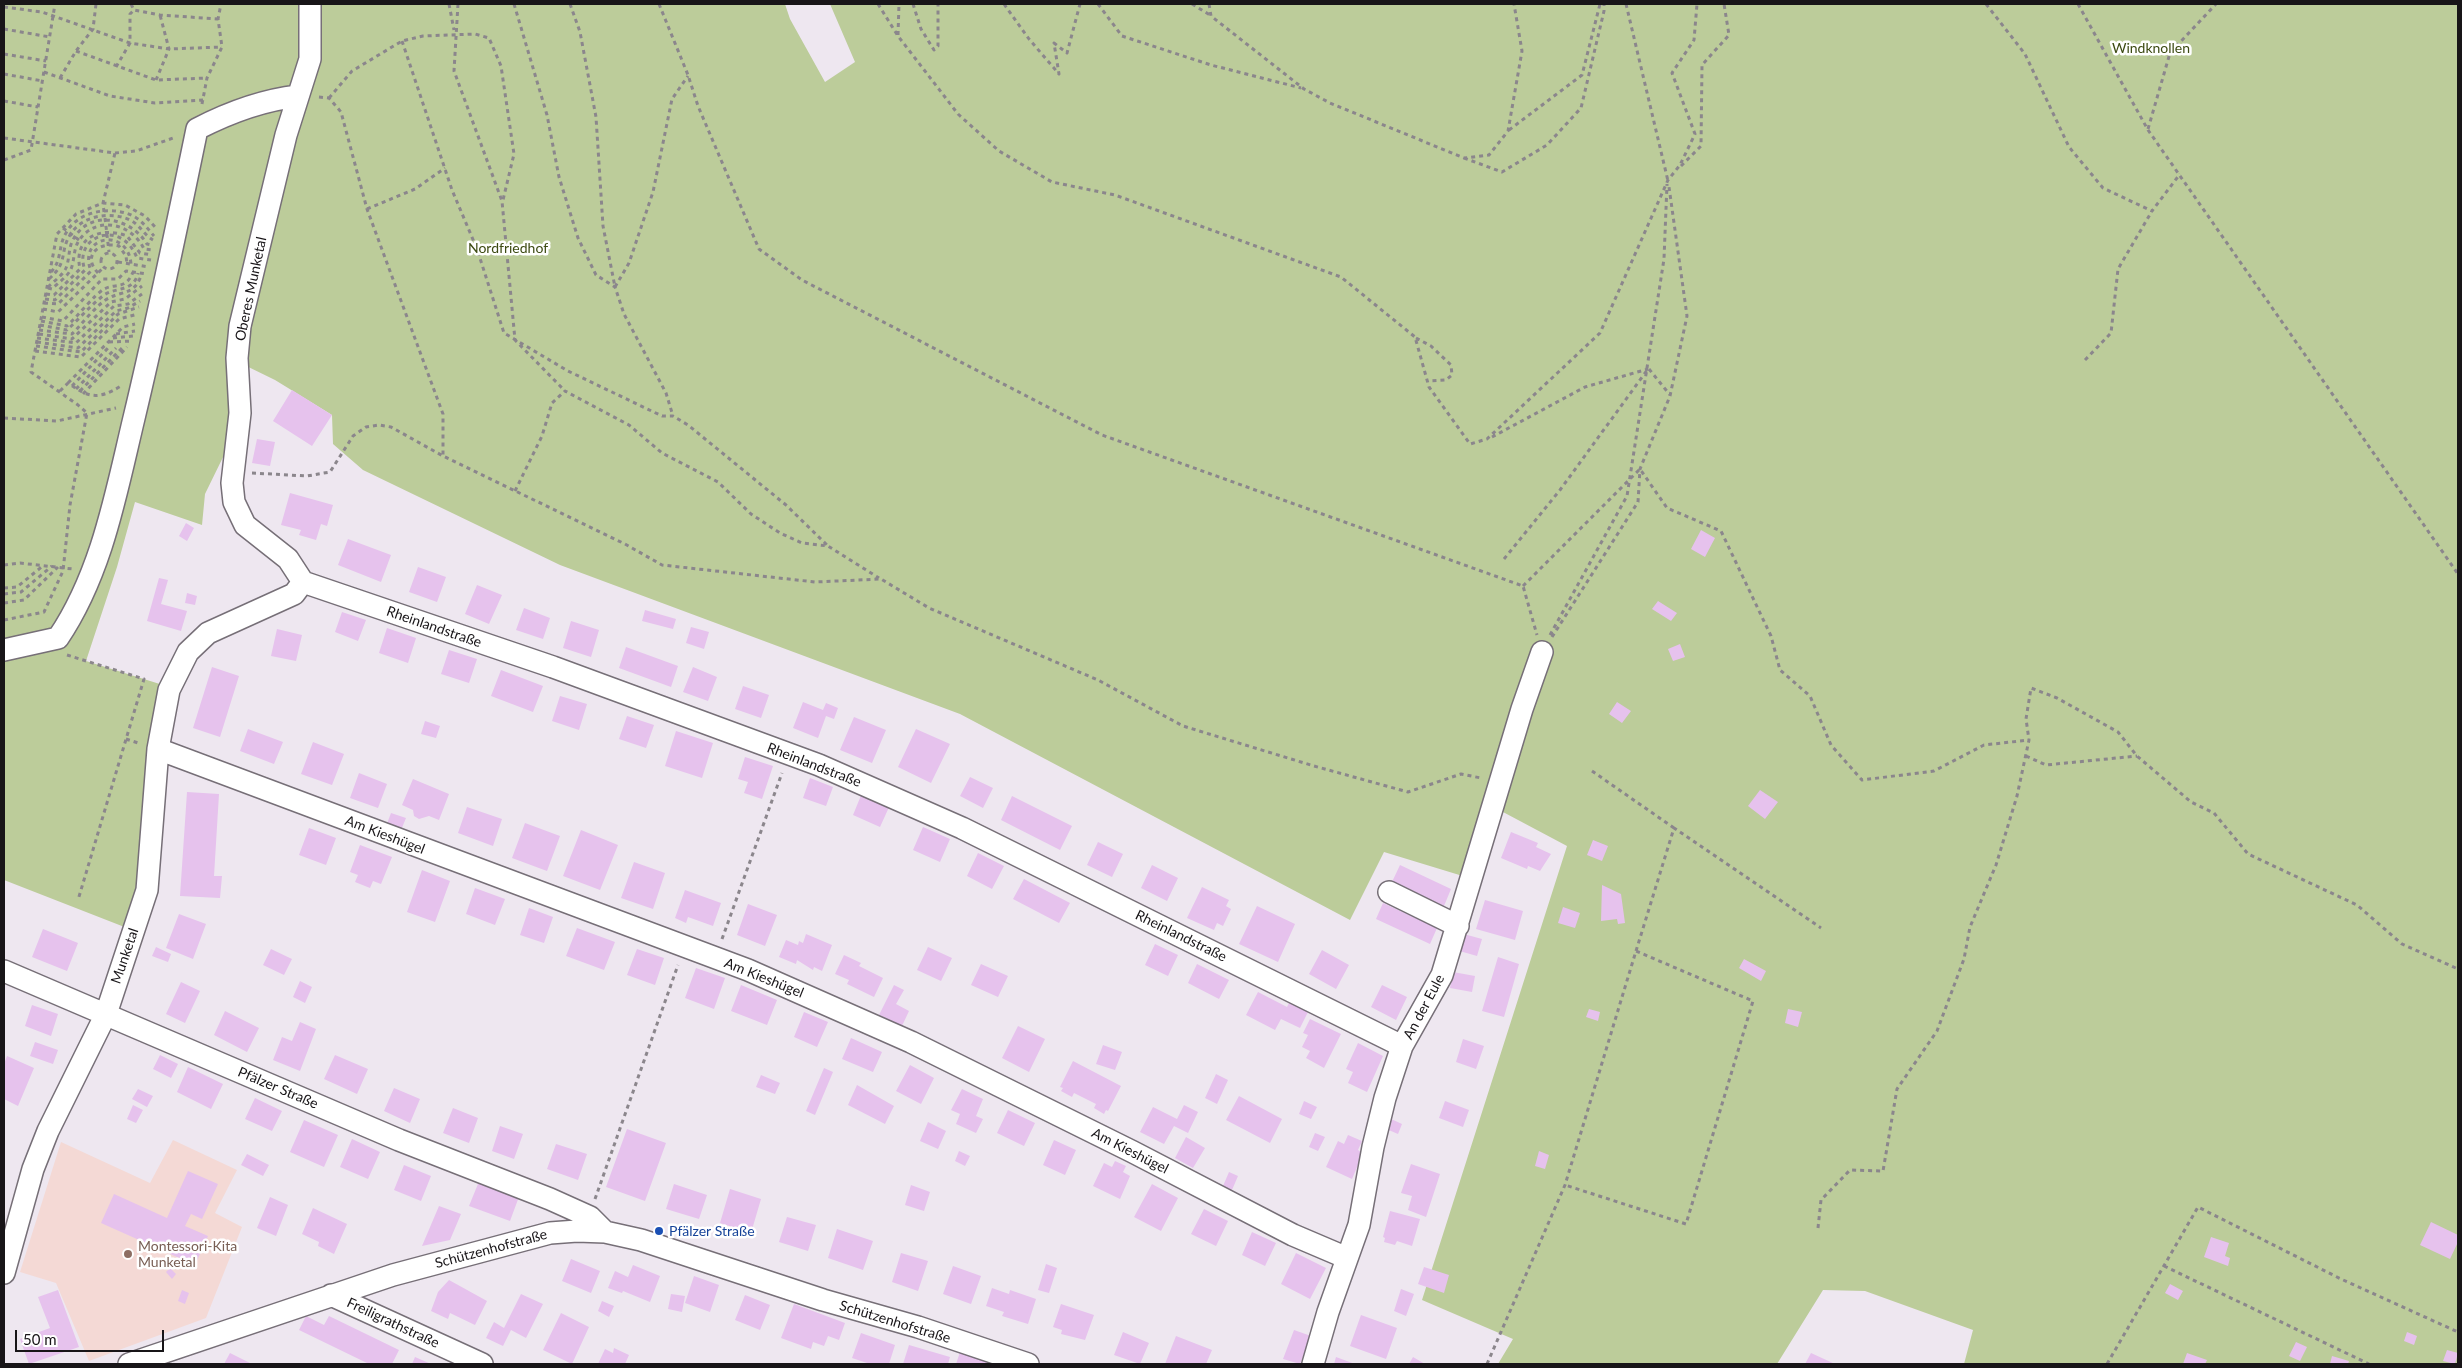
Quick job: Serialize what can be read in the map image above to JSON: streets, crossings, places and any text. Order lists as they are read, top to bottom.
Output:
{
  "streets": {
    "street": [
      "Oberes Munketal",
      "Rheinlandstraße",
      "Am Kieshügel",
      "Munketal",
      "An der Eule",
      "Pfälzer Straße",
      "Schützenhofstraße",
      "Freiligrathstraße"
    ]
  },
  "crossings": [
    ["Oberes Munketal", "Rheinlandstraße"],
    ["Oberes Munketal", "Munketal"],
    ["Rheinlandstraße", "Munketal"],
    ["Rheinlandstraße", "An der Eule"],
    ["Am Kieshügel", "Munketal"],
    ["Am Kieshügel", "An der Eule"],
    ["Munketal", "Pfälzer Straße"],
    ["Pfälzer Straße", "Schützenhofstraße"],
    ["Schützenhofstraße", "Freiligrathstraße"]
  ],
  "parks": ["Windknollen", "Nordfriedhof"],
  "places": ["Pfälzer Straße", "Montessori-Kita Munketal"],
  "scale_bar": "50 m"
}
